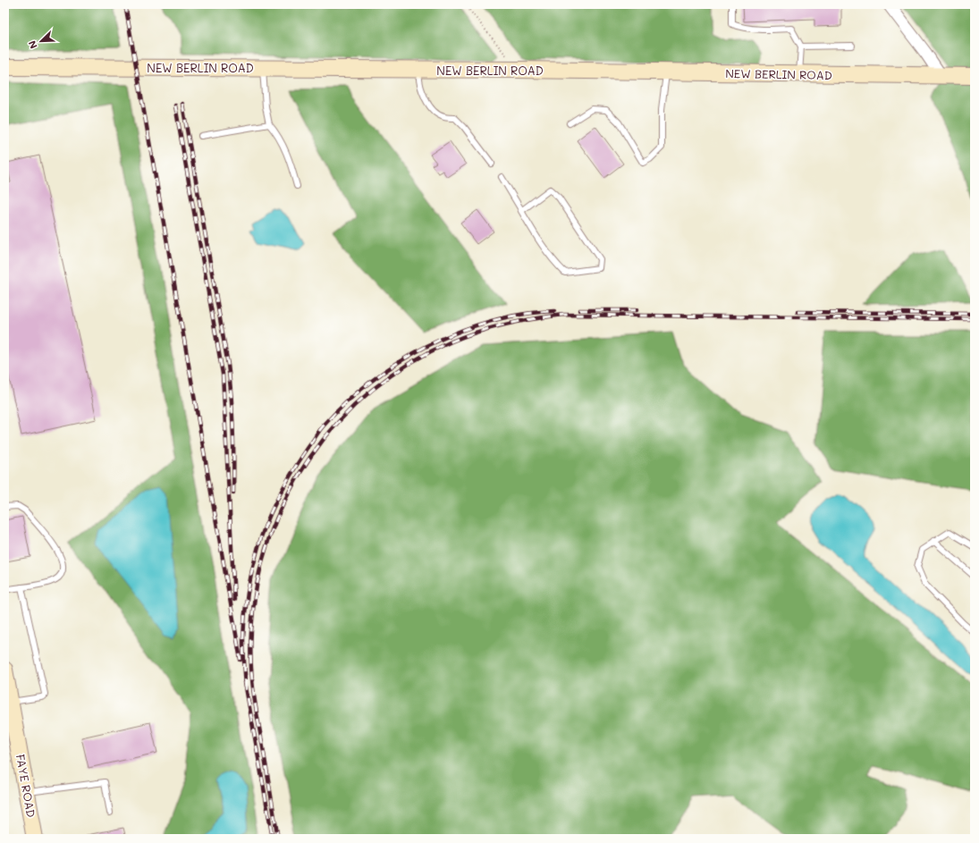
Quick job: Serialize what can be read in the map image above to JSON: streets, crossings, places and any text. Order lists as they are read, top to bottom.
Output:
{
  "streets": {
    "street": ["NEW BERLIN ROAD", "FAYE ROAD"]
  },
  "north": "bottom left"
}
